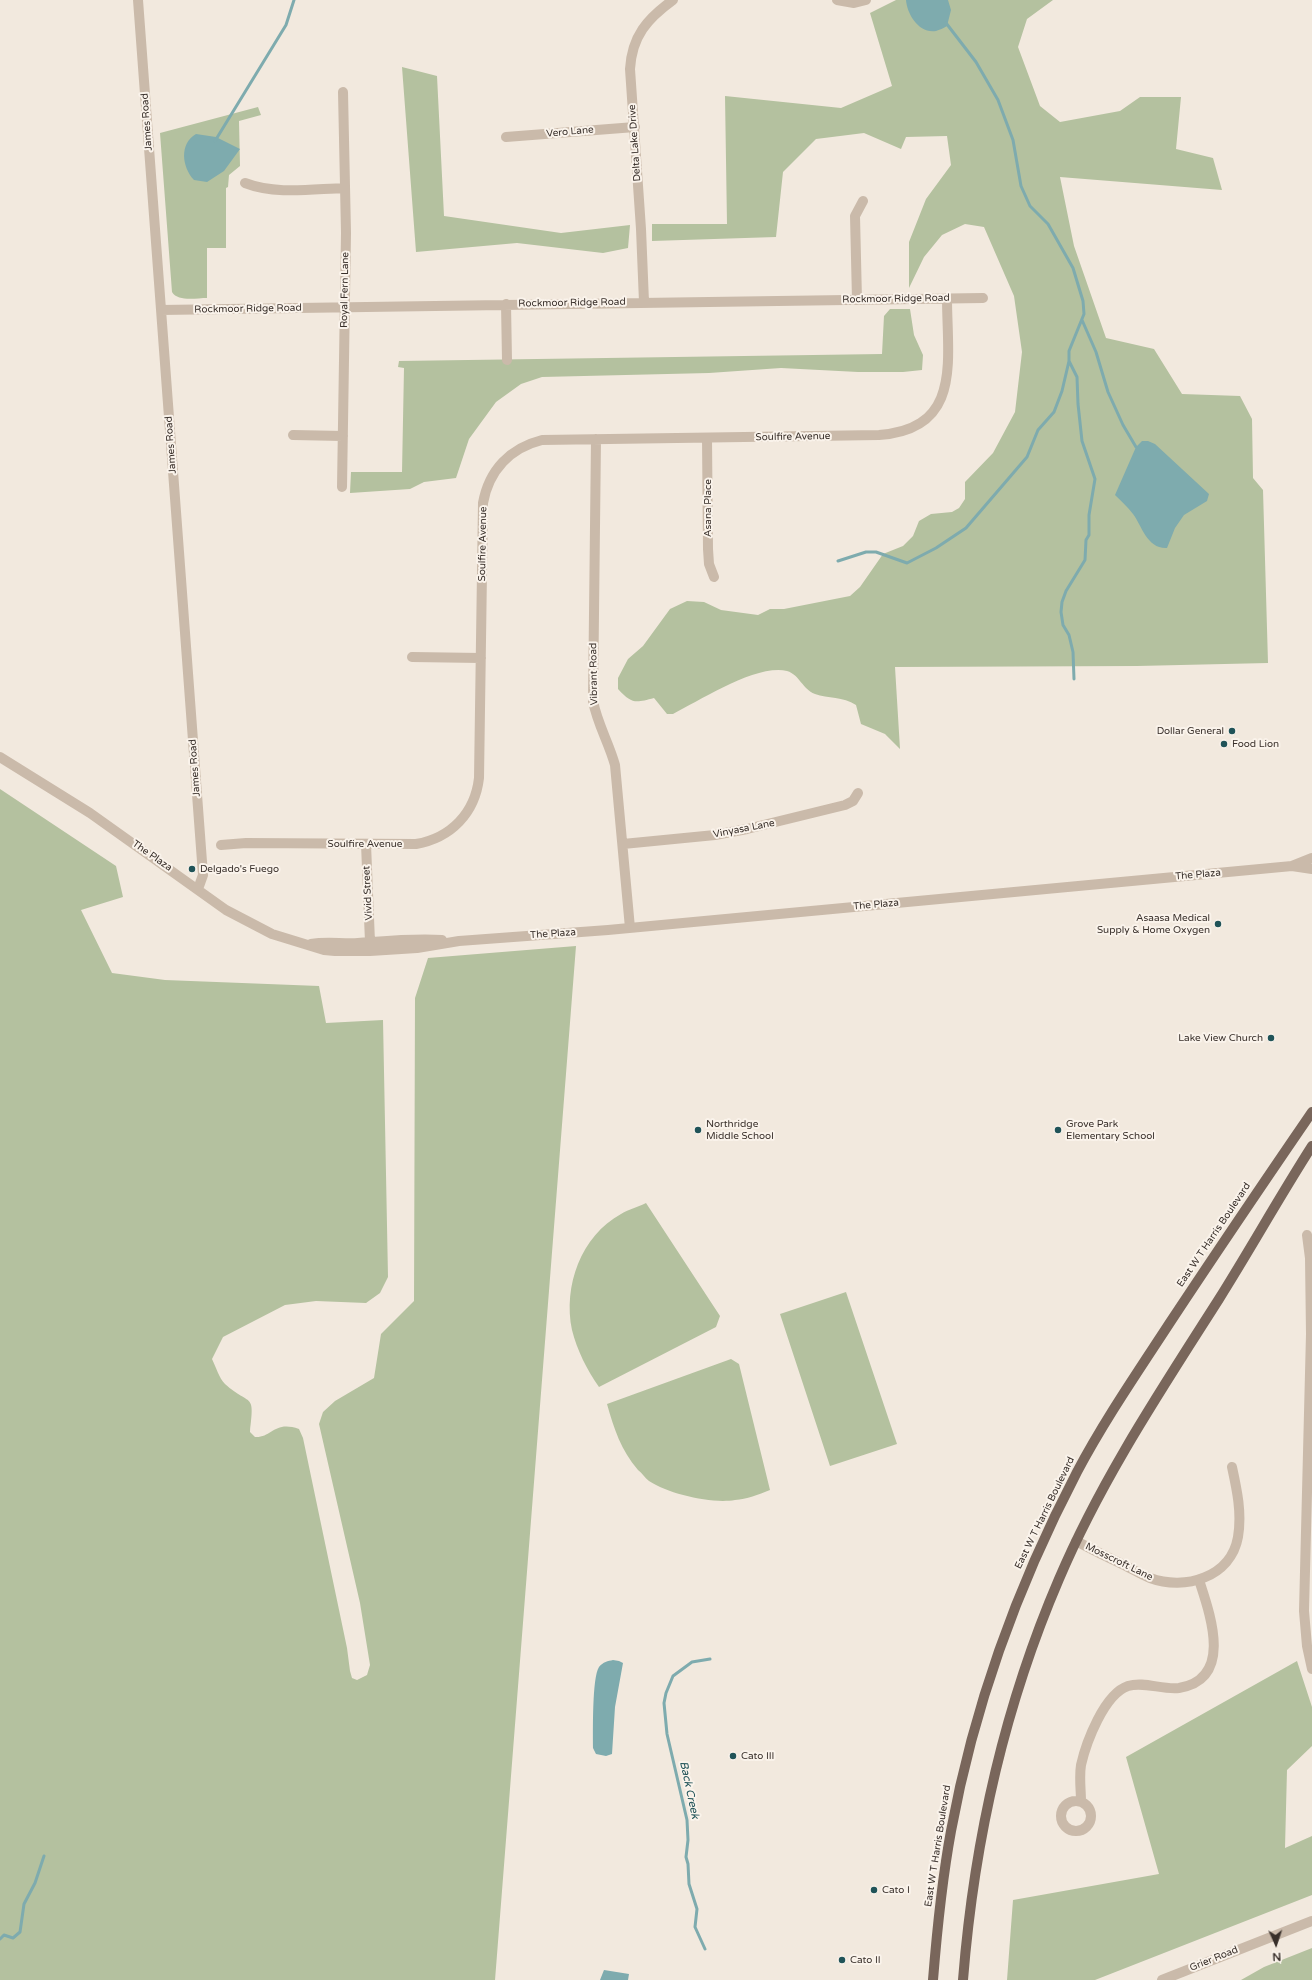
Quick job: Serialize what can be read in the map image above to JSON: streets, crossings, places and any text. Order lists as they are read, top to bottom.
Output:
{
  "streets": {
    "main road": ["East W T Harris Boulevard"],
    "street": [
      "James Road",
      "Vero Lane",
      "Delta Lake Drive",
      "Royal Fern Lane",
      "Rockmoor Ridge Road",
      "Soulfire Avenue",
      "Asana Place",
      "Vibrant Road",
      "Vinyasa Lane",
      "The Plaza",
      "Vivid Street",
      "Mosscroft Lane",
      "Grier Road"
    ]
  },
  "crossings": [
    ["James Road", "Rockmoor Ridge Road"],
    ["James Road", "The Plaza"],
    ["Vero Lane", "Delta Lake Drive"],
    ["Delta Lake Drive", "Rockmoor Ridge Road"],
    ["Royal Fern Lane", "Rockmoor Ridge Road"],
    ["Rockmoor Ridge Road", "Soulfire Avenue"],
    ["Soulfire Avenue", "Asana Place"],
    ["Soulfire Avenue", "Vibrant Road"],
    ["Soulfire Avenue", "Vivid Street"],
    ["Vibrant Road", "Vinyasa Lane"],
    ["Vibrant Road", "The Plaza"],
    ["The Plaza", "Vivid Street"]
  ],
  "water": ["Back Creek"],
  "places": [
    "Dollar General",
    "Food Lion",
    "Delgado's Fuego",
    "Asaasa Medical Supply & Home Oxygen",
    "Lake View Church",
    "Northridge Middle School",
    "Grove Park Elementary School",
    "Cato III",
    "Cato I",
    "Cato II"
  ],
  "north": "bottom"
}
